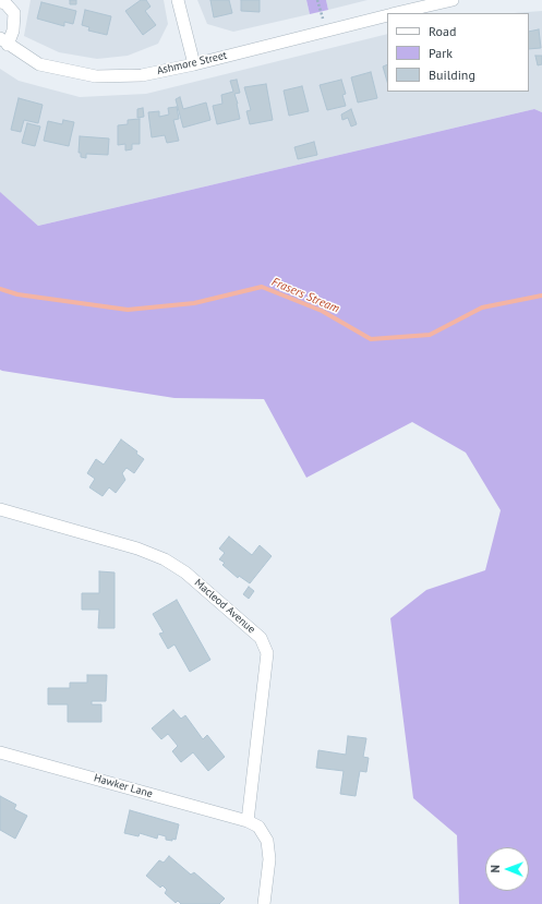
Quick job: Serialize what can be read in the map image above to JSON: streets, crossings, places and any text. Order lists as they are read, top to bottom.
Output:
{
  "streets": {
    "street": ["Ashmore Street", "Macleod Avenue", "Hawker Lane"]
  },
  "crossings": [
    ["Macleod Avenue", "Hawker Lane"]
  ],
  "water": ["Frasers Stream"],
  "legend": ["Road", "Park", "Building"],
  "north": "left"
}
